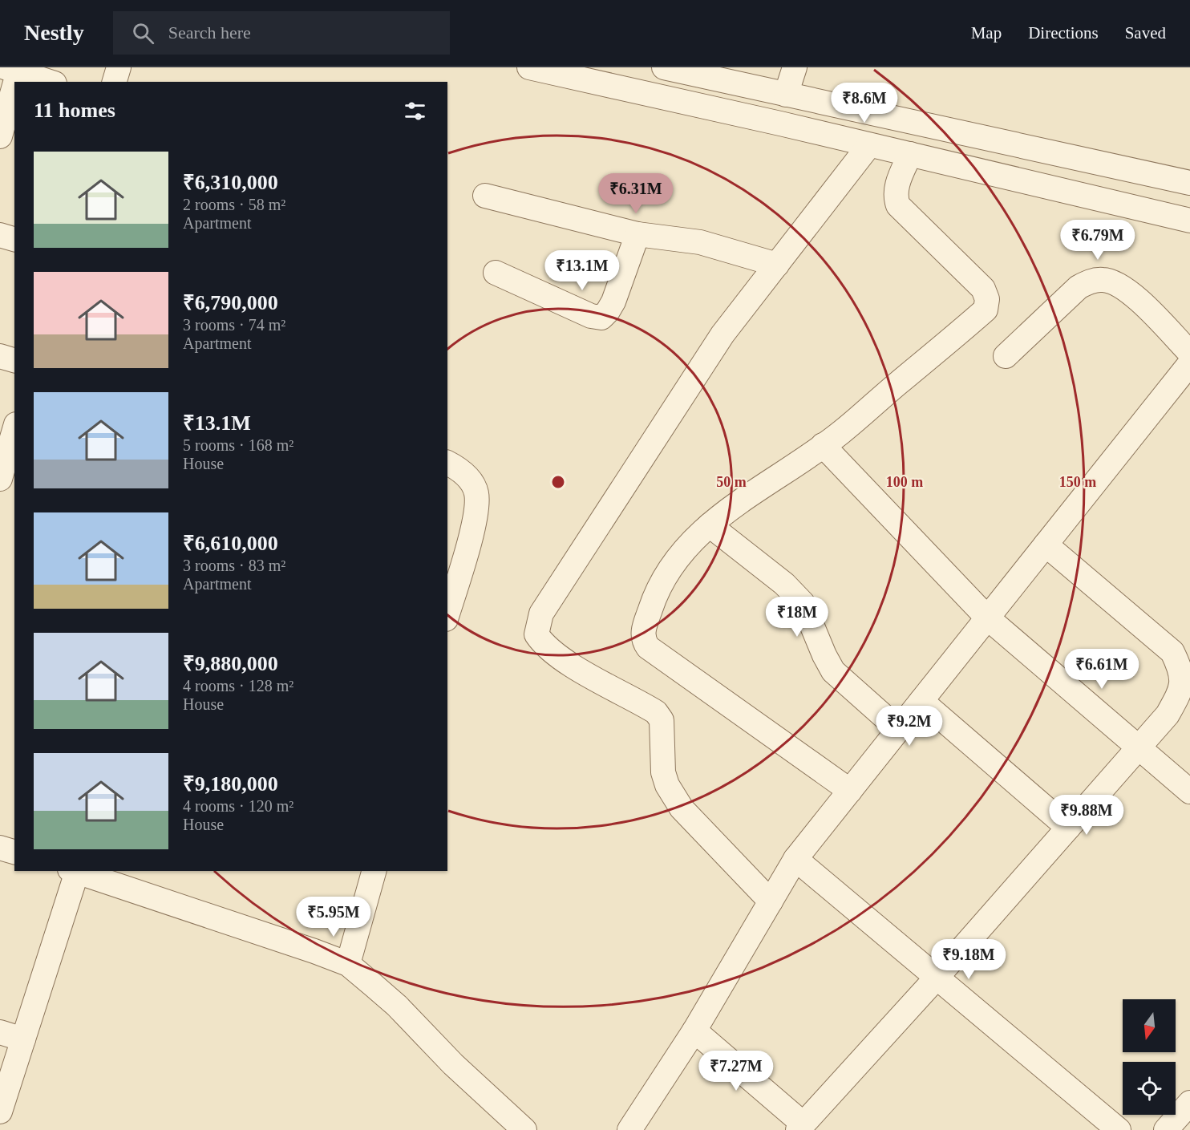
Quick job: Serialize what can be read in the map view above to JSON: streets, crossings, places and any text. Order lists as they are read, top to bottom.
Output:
{
  "north": "bottom",
  "page": {
    "header": "Nestly",
    "search": "Search here",
    "nav": ["Map", "Directions", "Saved"],
    "heading": "11 homes",
    "price": [
      "₹8.6M",
      "₹6.31M",
      "₹6.79M",
      "₹13.1M",
      "₹18M",
      "₹6.61M",
      "₹9.2M",
      "₹9.88M",
      "₹5.95M",
      "₹9.18M",
      "₹7.27M"
    ],
    "list": [
      {
        "name": "₹6,310,000",
        "note": "2 rooms · 58 m² · Apartment"
      },
      {
        "name": "₹6,790,000",
        "note": "3 rooms · 74 m² · Apartment"
      },
      {
        "name": "₹13.1M",
        "note": "5 rooms · 168 m² · House"
      },
      {
        "name": "₹6,610,000",
        "note": "3 rooms · 83 m² · Apartment"
      },
      {
        "name": "₹9,880,000",
        "note": "4 rooms · 128 m² · House"
      },
      {
        "name": "₹9,180,000",
        "note": "4 rooms · 120 m² · House"
      }
    ]
  },
  "rings": ["50 m", "100 m", "150 m"]
}
